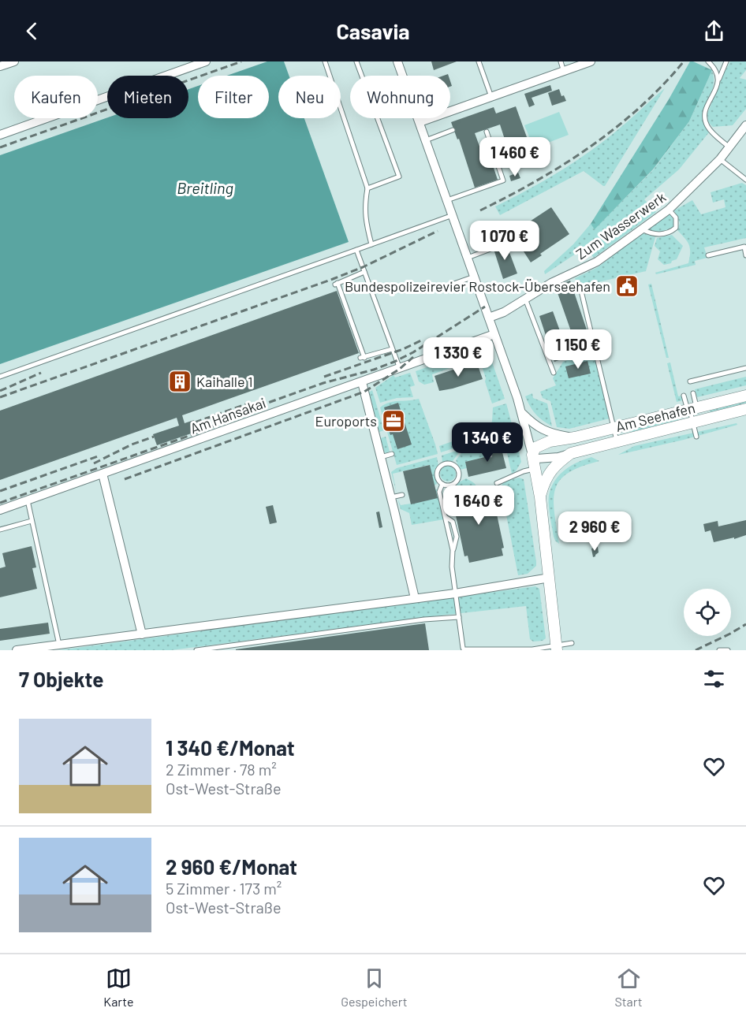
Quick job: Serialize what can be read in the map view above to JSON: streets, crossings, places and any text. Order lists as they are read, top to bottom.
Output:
{
  "streets": {
    "street": ["Zum Wasserwerk", "Am Hansakai", "Am Seehafen"]
  },
  "water": ["Breitling"],
  "places": {
    "public building": ["Bundespolizeirevier Rostock-Überseehafen"],
    "building": ["Kaihalle 1"],
    "office": ["Euroports"]
  },
  "page": {
    "header": "Casavia",
    "chip": [
      "Kaufen",
      "Mieten",
      "Filter",
      "Neu",
      "Wohnung"
    ],
    "price": [
      "1 460 €",
      "1 070 €",
      "1 150 €",
      "1 330 €",
      "1 340 €",
      "1 640 €",
      "2 960 €"
    ],
    "heading": "7 Objekte",
    "list": [
      {
        "name": "1 340 €/Monat",
        "note": "2 Zimmer · 78 m² · Ost-West-Straße"
      },
      {
        "name": "2 960 €/Monat",
        "note": "5 Zimmer · 173 m² · Ost-West-Straße"
      }
    ],
    "tabs": ["Karte", "Gespeichert", "Start"]
  }
}
